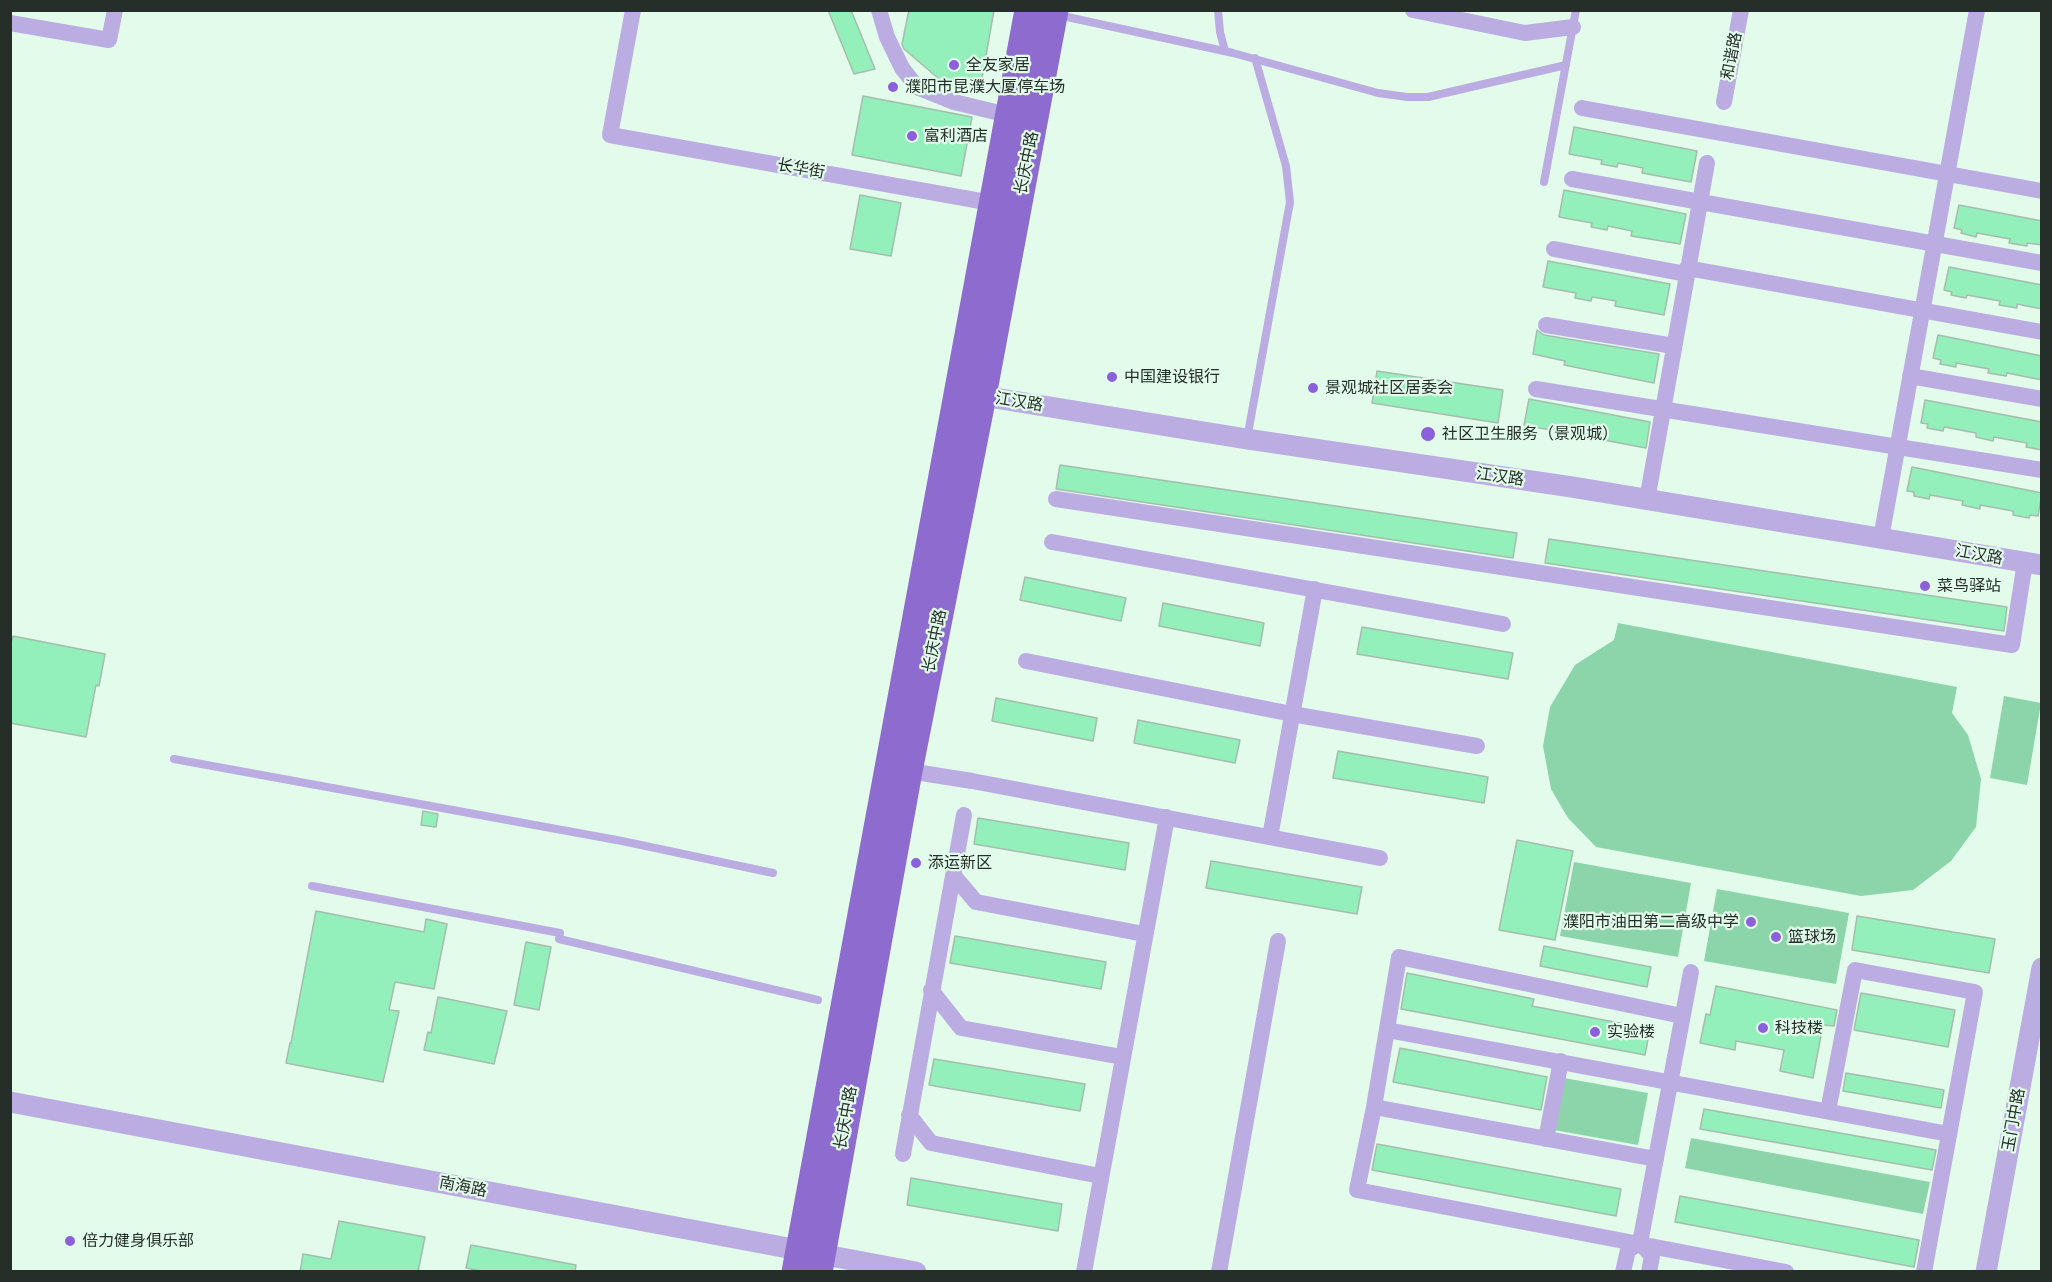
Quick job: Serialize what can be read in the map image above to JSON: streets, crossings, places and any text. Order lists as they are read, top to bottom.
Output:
{
  "streets": {
    "main road": ["长庆中路"],
    "street": [
      "和谐路",
      "长华街",
      "江汉路",
      "玉门中路",
      "南海路"
    ]
  },
  "crossings": [
    ["长庆中路", "长华街"],
    ["长庆中路", "江汉路"],
    ["长庆中路", "南海路"]
  ],
  "places": [
    "全友家居",
    "濮阳市昆濮大厦停车场",
    "富利酒店",
    "中国建设银行",
    "景观城社区居委会",
    "社区卫生服务（景观城）",
    "菜鸟驿站",
    "添运新区",
    "濮阳市油田第二高级中学",
    "篮球场",
    "科技楼",
    "实验楼",
    "倍力健身俱乐部"
  ]
}
